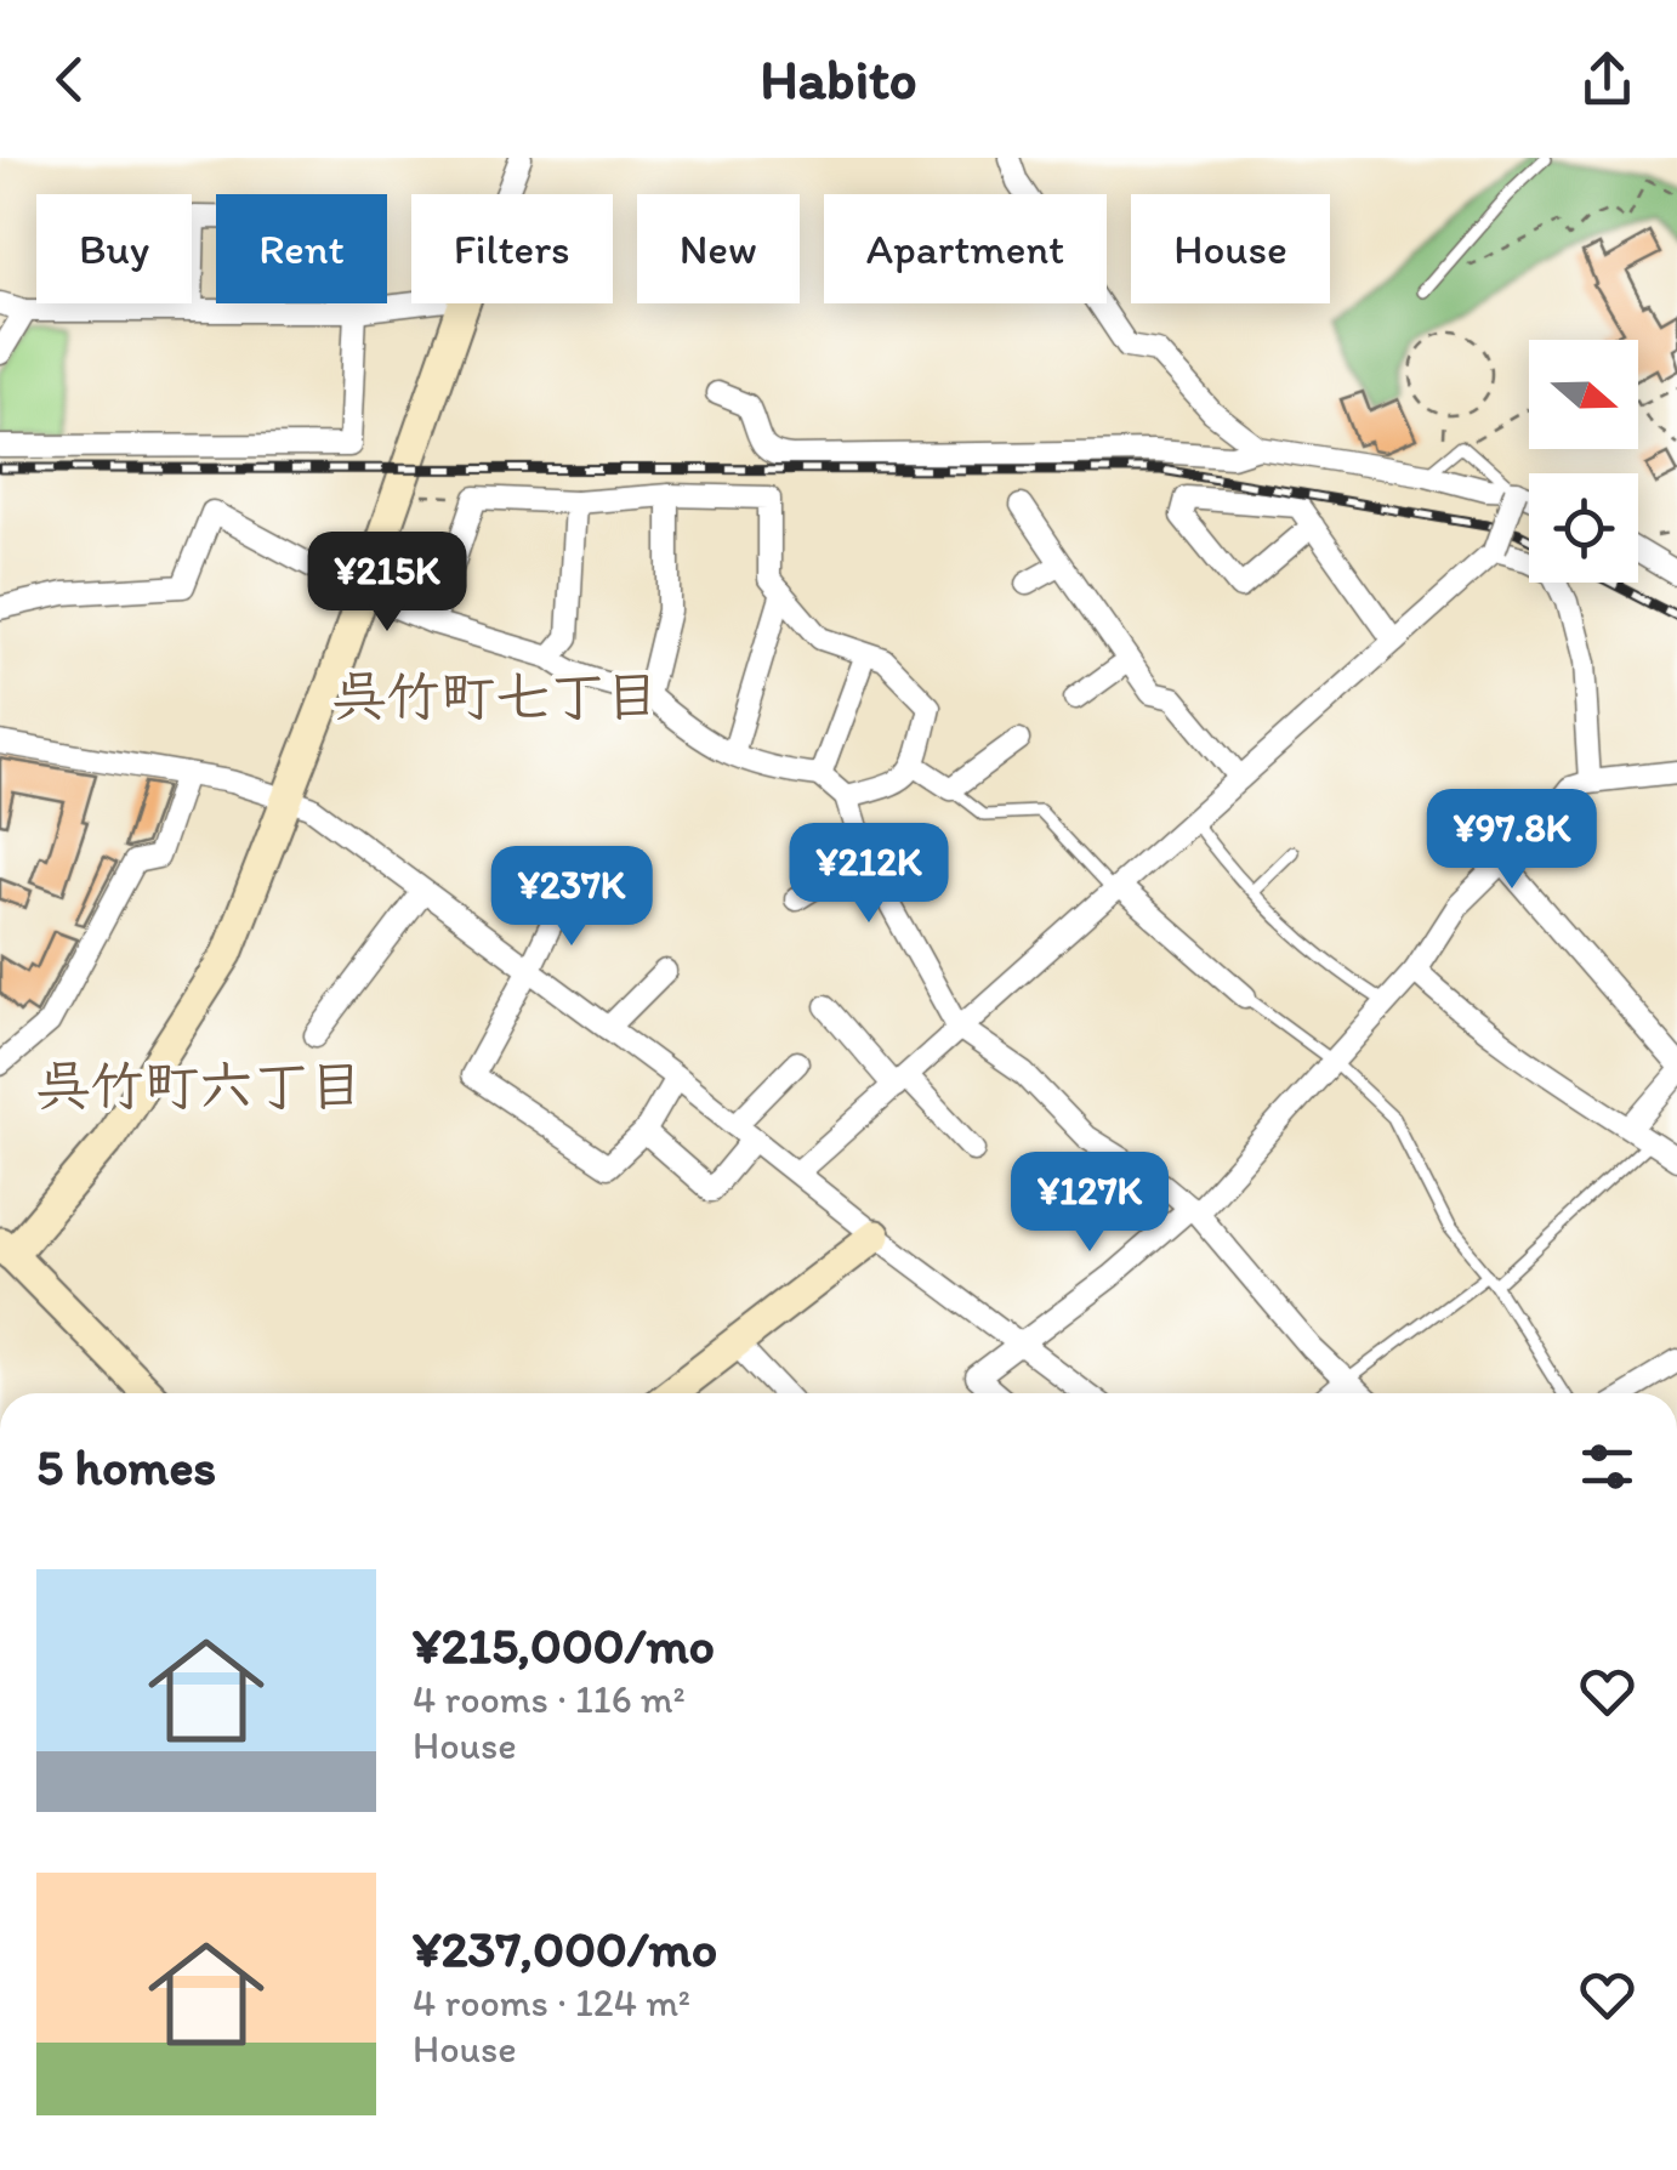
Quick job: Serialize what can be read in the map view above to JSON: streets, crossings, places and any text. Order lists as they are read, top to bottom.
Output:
{
  "districts": ["呉竹町七丁目", "呉竹町六丁目"],
  "north": "right",
  "page": {
    "header": "Habito",
    "chip": [
      "Buy",
      "Rent",
      "Filters",
      "New",
      "Apartment",
      "House"
    ],
    "price": [
      "¥215K",
      "¥97.8K",
      "¥212K",
      "¥237K",
      "¥127K"
    ],
    "heading": "5 homes",
    "list": [
      {
        "name": "¥215,000/mo",
        "note": "4 rooms · 116 m² · House"
      },
      {
        "name": "¥237,000/mo",
        "note": "4 rooms · 124 m² · House"
      }
    ]
  }
}
